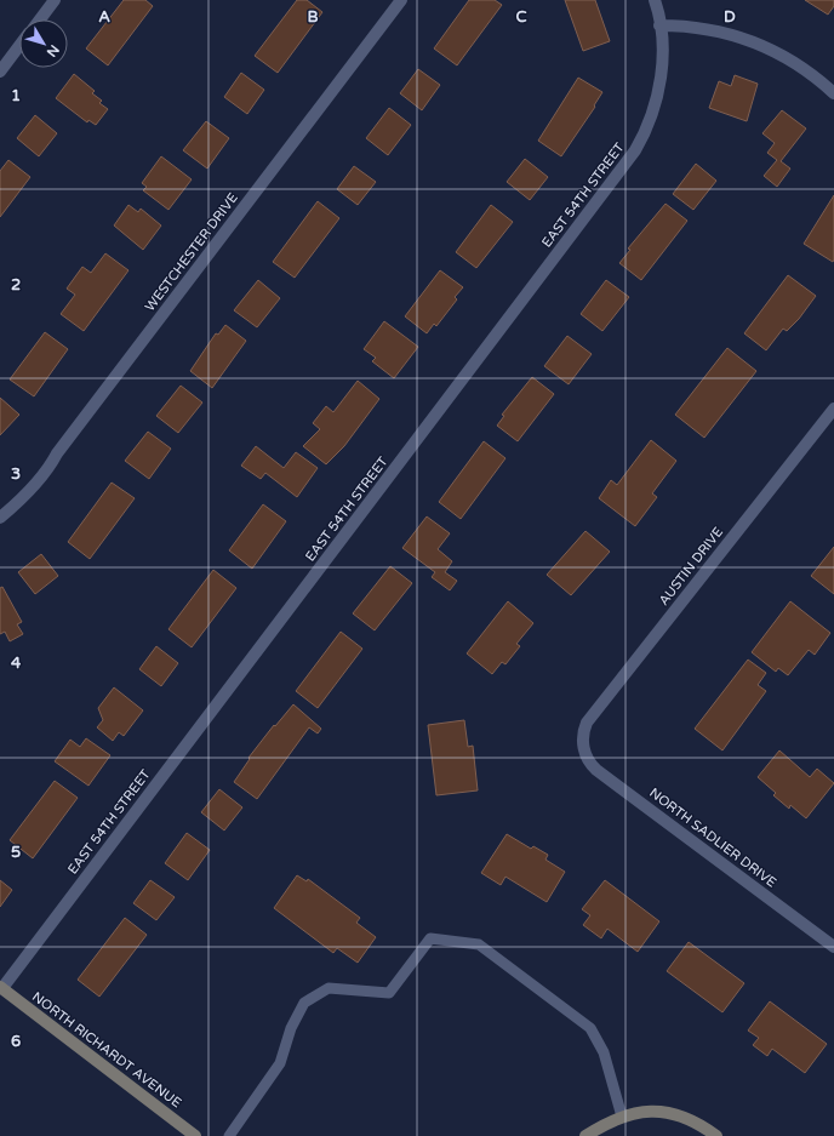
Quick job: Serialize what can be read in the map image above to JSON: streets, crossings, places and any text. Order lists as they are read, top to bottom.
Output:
{
  "streets": {
    "street": [
      "EAST 54TH STREET",
      "WESTCHESTER DRIVE",
      "AUSTIN DRIVE",
      "NORTH SADLIER DRIVE",
      "NORTH RICHARDT AVENUE"
    ]
  },
  "crossings": [
    ["EAST 54TH STREET", "NORTH RICHARDT AVENUE"],
    ["AUSTIN DRIVE", "NORTH SADLIER DRIVE"]
  ],
  "north": "bottom right",
  "grid": {
    "columns": [
      "A",
      "B",
      "C",
      "D"
    ],
    "rows": [
      "1",
      "2",
      "3",
      "4",
      "5",
      "6"
    ]
  }
}
